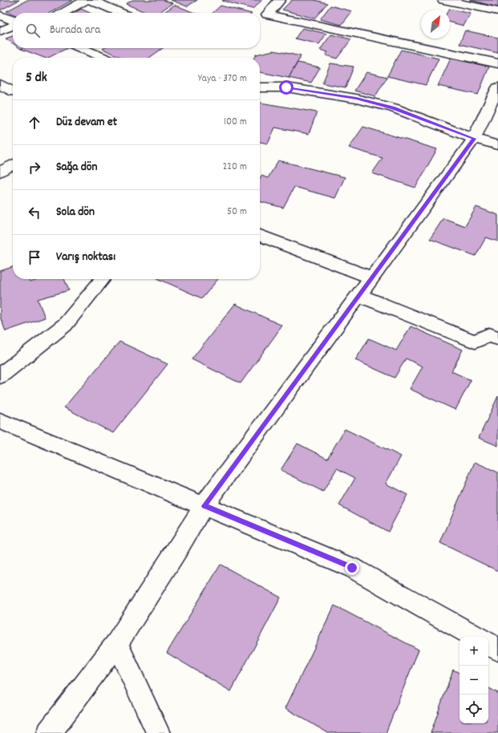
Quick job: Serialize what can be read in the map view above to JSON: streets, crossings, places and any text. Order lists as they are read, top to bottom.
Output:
{
  "north": "top right",
  "page": {
    "search": "Burada ara",
    "heading": ["5 dk", "Yaya · 370 m"],
    "list": [
      ["Düz devam et", "100 m"],
      ["Sağa dön", "220 m"],
      ["Sola dön", "50 m"],
      "Varış noktası"
    ],
    "map_buttons": ["+", "−"]
  }
}
